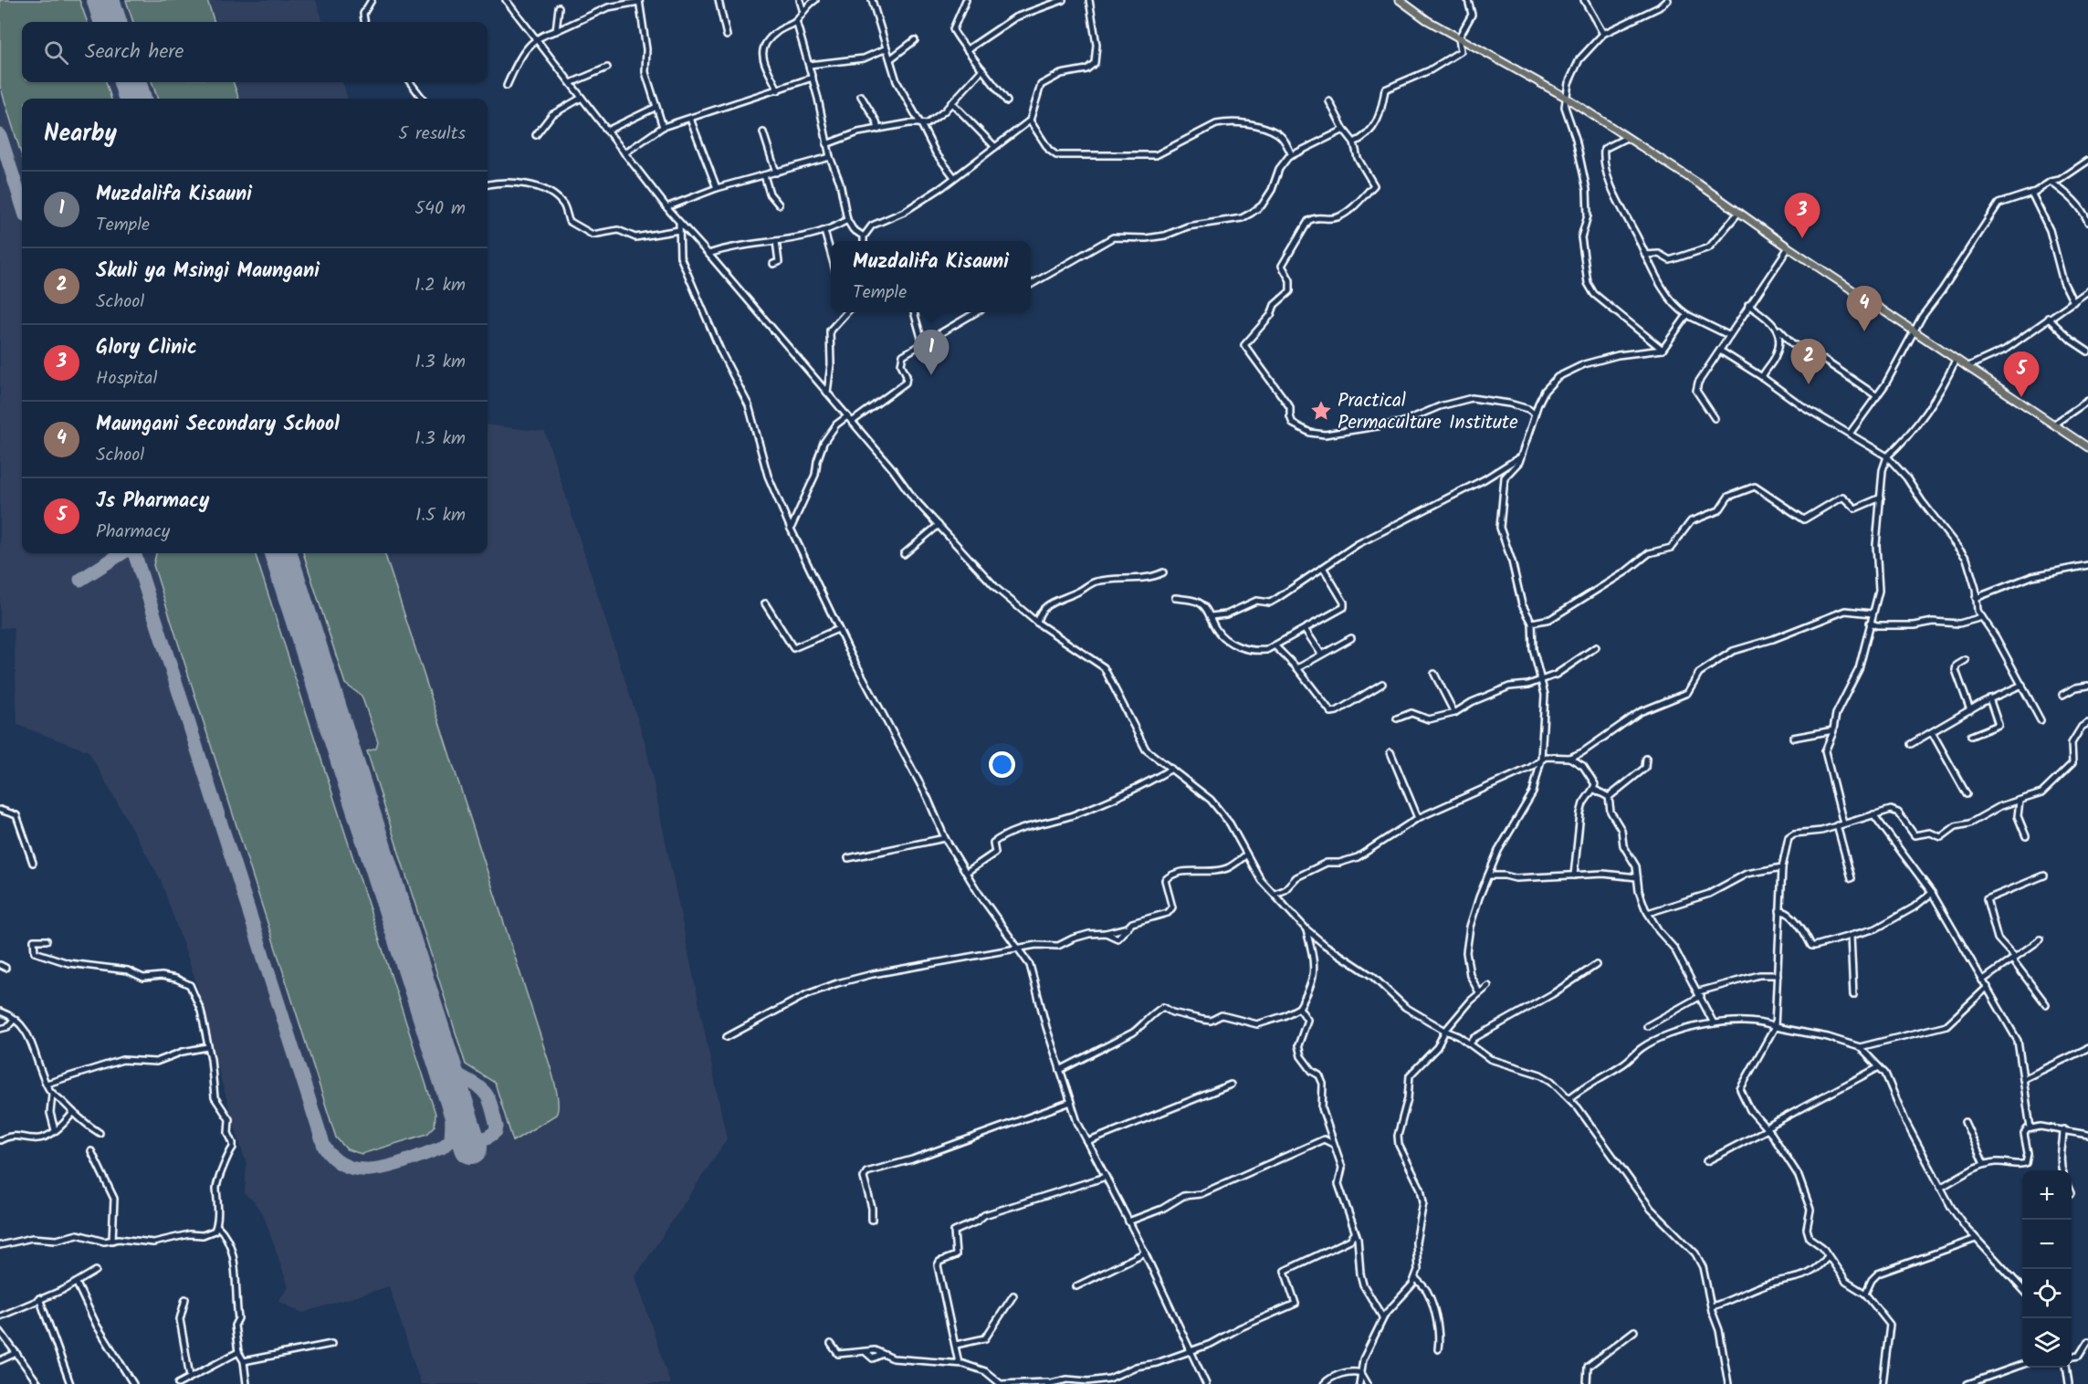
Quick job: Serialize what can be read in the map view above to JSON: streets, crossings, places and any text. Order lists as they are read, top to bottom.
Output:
{
  "places": {
    "place": ["Practical Permaculture Institute"]
  },
  "page": {
    "search": "Search here",
    "heading": ["Nearby", "5 results"],
    "list": [
      {
        "mark": "1",
        "name": "Muzdalifa Kisauni",
        "note": "Temple",
        "value": "540 m"
      },
      {
        "mark": "2",
        "name": "Skuli ya Msingi Maungani",
        "note": "School",
        "value": "1.2 km"
      },
      {
        "mark": "3",
        "name": "Glory Clinic",
        "note": "Hospital",
        "value": "1.3 km"
      },
      {
        "mark": "4",
        "name": "Maungani Secondary School",
        "note": "School",
        "value": "1.3 km"
      },
      {
        "mark": "5",
        "name": "Js Pharmacy",
        "note": "Pharmacy",
        "value": "1.5 km"
      }
    ],
    "pins": [
      "3",
      "4",
      "1",
      "2",
      "5"
    ],
    "popup": ["Muzdalifa Kisauni", "Temple"],
    "map_buttons": ["+", "−"]
  }
}
